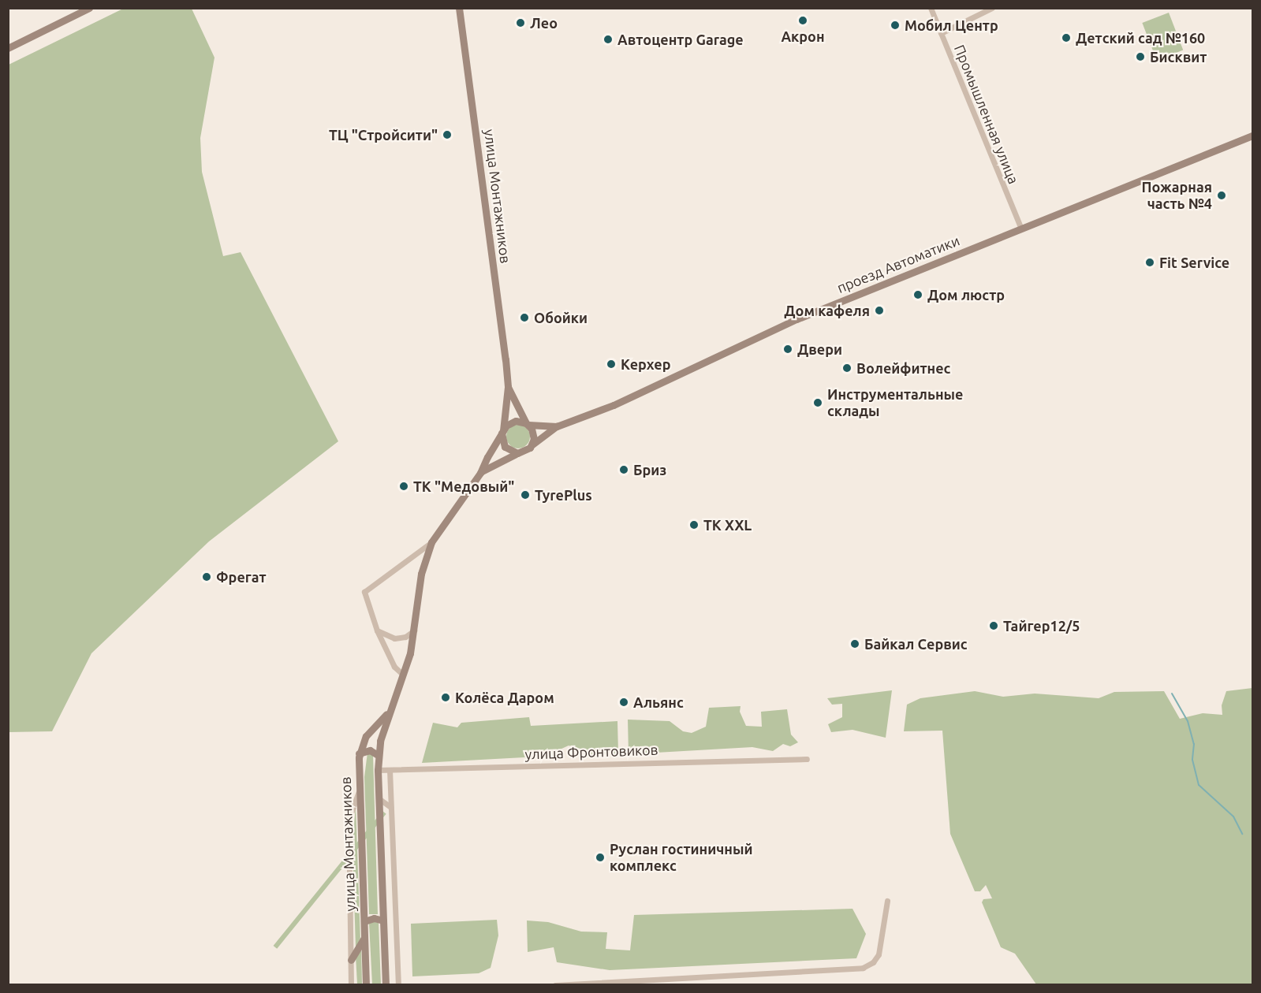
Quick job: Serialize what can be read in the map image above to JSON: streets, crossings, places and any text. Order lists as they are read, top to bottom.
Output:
{
  "streets": {
    "main road": ["улица Монтажников", "проезд Автоматики"],
    "street": ["Промышленная улица", "улица Фронтовиков"]
  },
  "crossings": [
    ["Промышленная улица", "проезд Автоматики"],
    ["улица Монтажников", "проезд Автоматики"],
    ["улица Монтажников", "улица Фронтовиков"]
  ],
  "places": [
    "Акрон",
    "Лео",
    "Мобил Центр",
    "Детский сад №160",
    "Автоцентр Garage",
    "Бисквит",
    "ТЦ \"Стройсити\"",
    "Пожарная часть №4",
    "Fit Service",
    "Дом люстр",
    "Дом кафеля",
    "Обойки",
    "Двери",
    "Керхер",
    "Волейфитнес",
    "Инструментальные склады",
    "Бриз",
    "ТК \"Медовый\"",
    "TyrePlus",
    "ТК XXL",
    "Фрегат",
    "Тайгер12/5",
    "Байкал Сервис",
    "Колёса Даром",
    "Альянс",
    "Руслан гостиничный комплекс"
  ]
}
